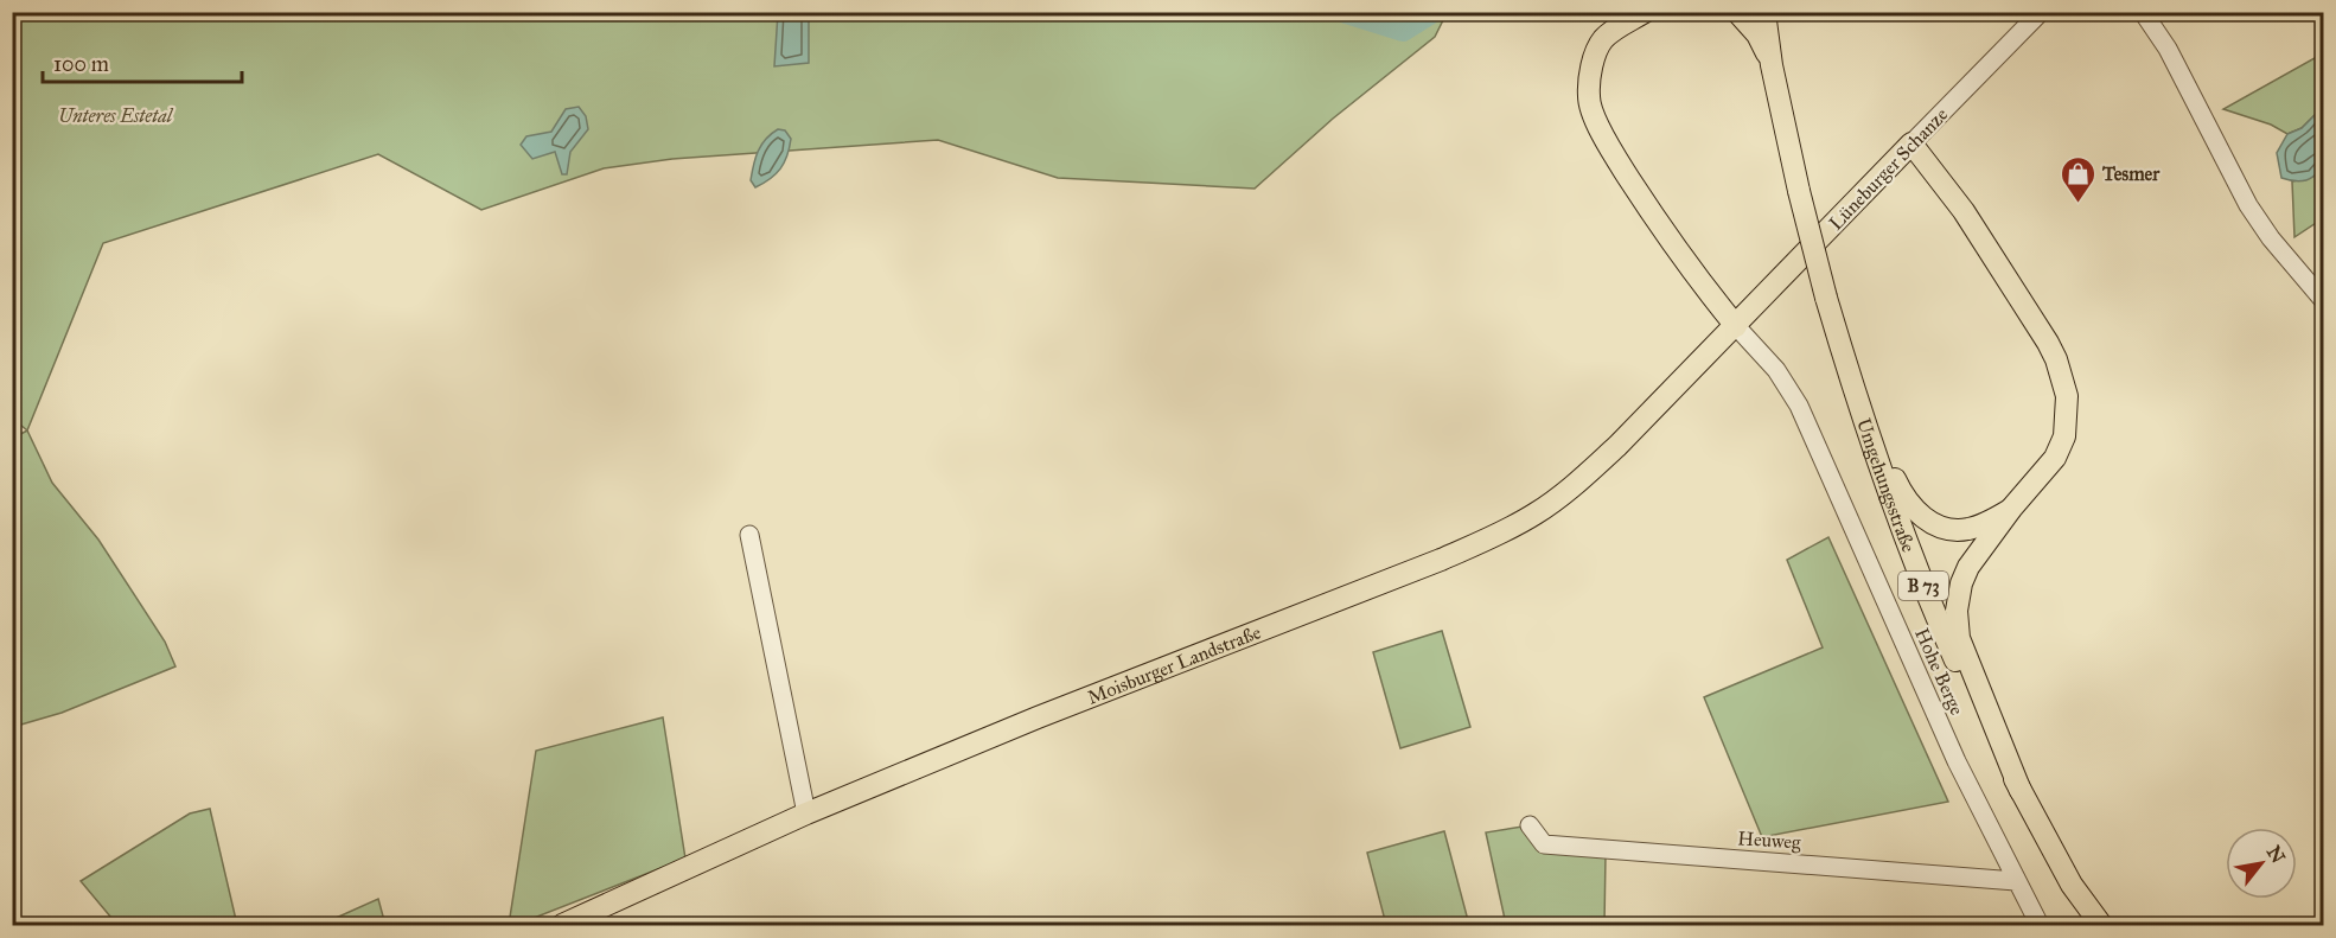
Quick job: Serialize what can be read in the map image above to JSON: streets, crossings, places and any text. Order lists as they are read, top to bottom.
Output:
{
  "streets": {
    "main road": [
      "Lüneburger Schanze",
      "Umgehungsstraße",
      "B 73",
      "Moisburger Landstraße"
    ],
    "street": ["Hohe Berge", "Heuweg"]
  },
  "crossings": [
    ["Lüneburger Schanze", "Moisburger Landstraße"],
    ["Lüneburger Schanze", "Hohe Berge"],
    ["Moisburger Landstraße", "Hohe Berge"],
    ["Hohe Berge", "Heuweg"]
  ],
  "parks": ["Unteres Estetal"],
  "places": {
    "shop": ["Tesmer"]
  },
  "scale_bar": "100 m",
  "north": "top right"
}
